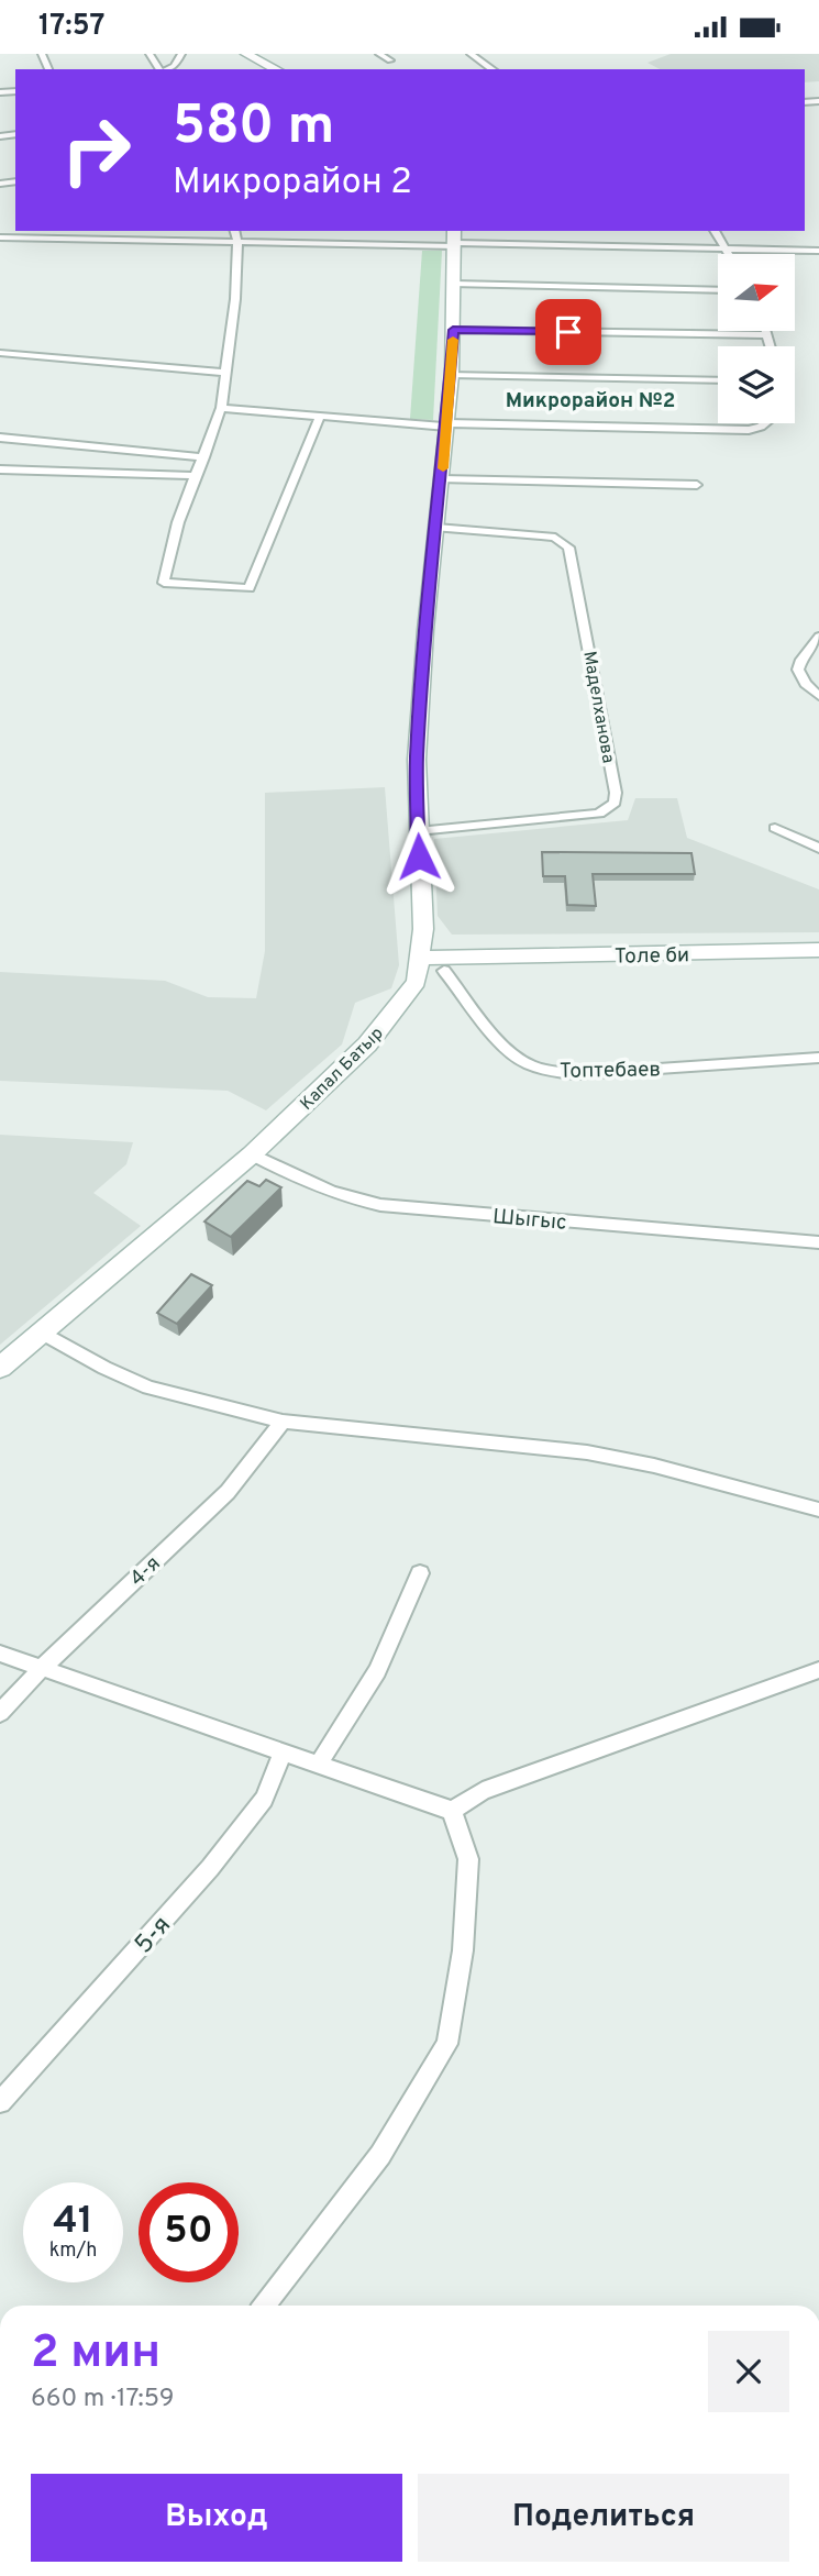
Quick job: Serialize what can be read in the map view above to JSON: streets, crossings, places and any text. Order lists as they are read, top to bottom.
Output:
{
  "streets": {
    "main road": ["Толе би", "Капал Батыр"],
    "street": [
      "Маделханова",
      "Топтебаев",
      "Шыгыс",
      "4-я",
      "5-я"
    ]
  },
  "crossings": [
    ["Маделханова", "Капал Батыр"],
    ["Толе би", "Капал Батыр"],
    ["Капал Батыр", "Шыгыс"]
  ],
  "districts": ["Микрорайон №2"],
  "north": "right",
  "page": {
    "status": "17:57",
    "turn": ["580 m", "Микрорайон 2"],
    "speed": "41 km/h",
    "limit": "50",
    "heading": ["2 мин", "660 m · 17:59"],
    "buttons": ["Выход", "Поделиться"]
  }
}
